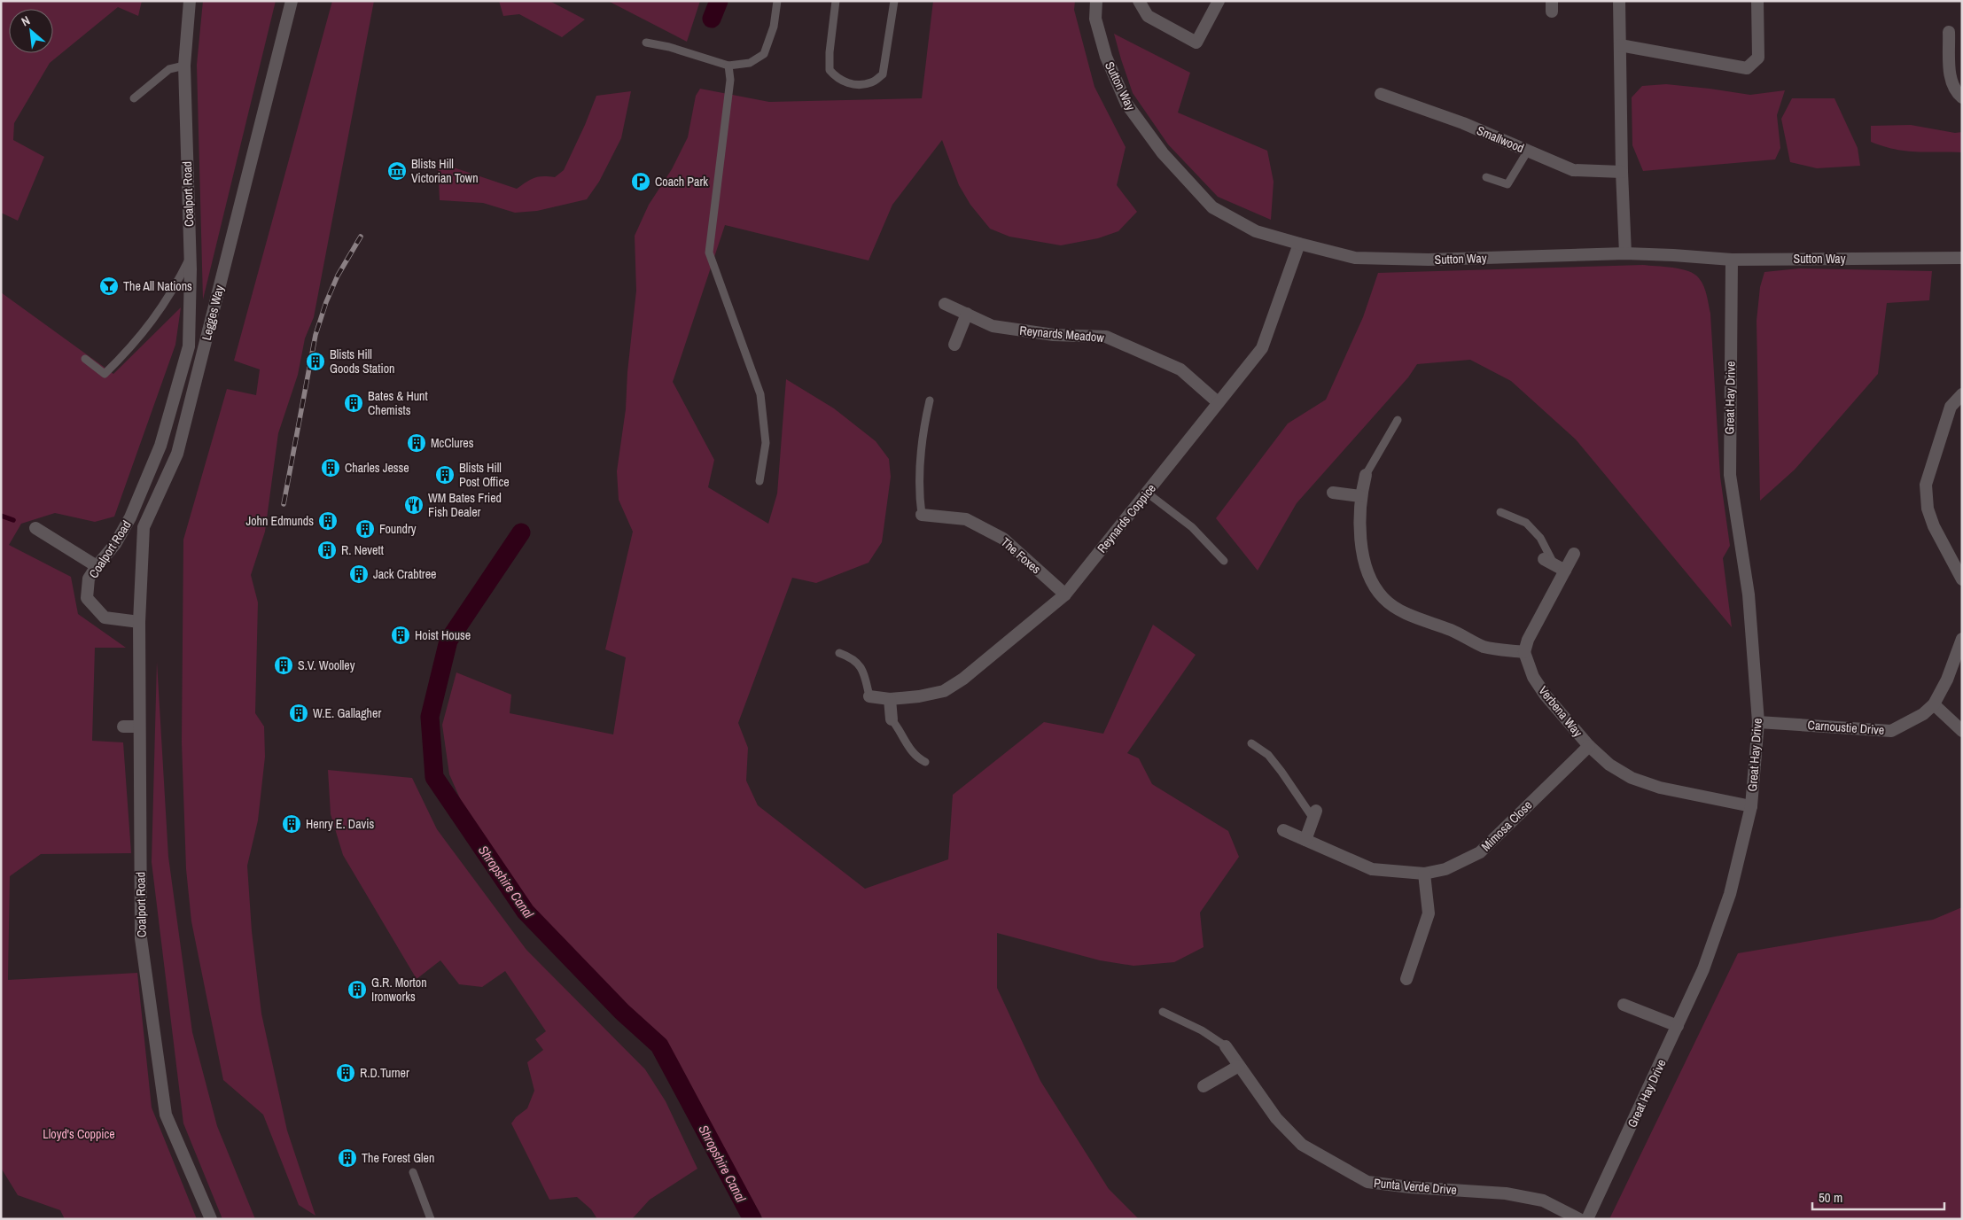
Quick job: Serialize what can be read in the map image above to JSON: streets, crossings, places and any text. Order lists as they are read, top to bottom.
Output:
{
  "streets": {
    "street": [
      "Sutton Way",
      "Smallwood",
      "Coalport Road",
      "Legges Way",
      "Reynards Meadow",
      "Great Hay Drive",
      "Reynards Coppice",
      "The Foxes",
      "Verbena Way",
      "Carnoustie Drive",
      "Mimosa Close",
      "Punta Verde Drive"
    ]
  },
  "crossings": [
    ["Sutton Way", "Great Hay Drive"],
    ["Sutton Way", "Reynards Coppice"],
    ["Coalport Road", "Legges Way"],
    ["Reynards Meadow", "Reynards Coppice"],
    ["Great Hay Drive", "Verbena Way"],
    ["Great Hay Drive", "Carnoustie Drive"],
    ["Reynards Coppice", "The Foxes"],
    ["Verbena Way", "Mimosa Close"]
  ],
  "water": ["Shropshire Canal"],
  "parks": ["Lloyd's Coppice"],
  "places": {
    "museum": ["Blists Hill Victorian Town"],
    "parking": ["Coach Park"],
    "bar": ["The All Nations"],
    "building": [
      "Blists Hill Goods Station",
      "Bates & Hunt Chemists",
      "McClures",
      "Charles Jesse",
      "Blists Hill Post Office",
      "John Edmunds",
      "Foundry",
      "R. Nevett",
      "Jack Crabtree",
      "Hoist House",
      "S.V. Woolley",
      "W.E. Gallagher",
      "Henry E. Davis",
      "G.R. Morton Ironworks",
      "R.D.Turner",
      "The Forest Glen"
    ],
    "restaurant": ["WM Bates Fried Fish Dealer"]
  },
  "scale_bar": "50 m",
  "north": "top left"
}
